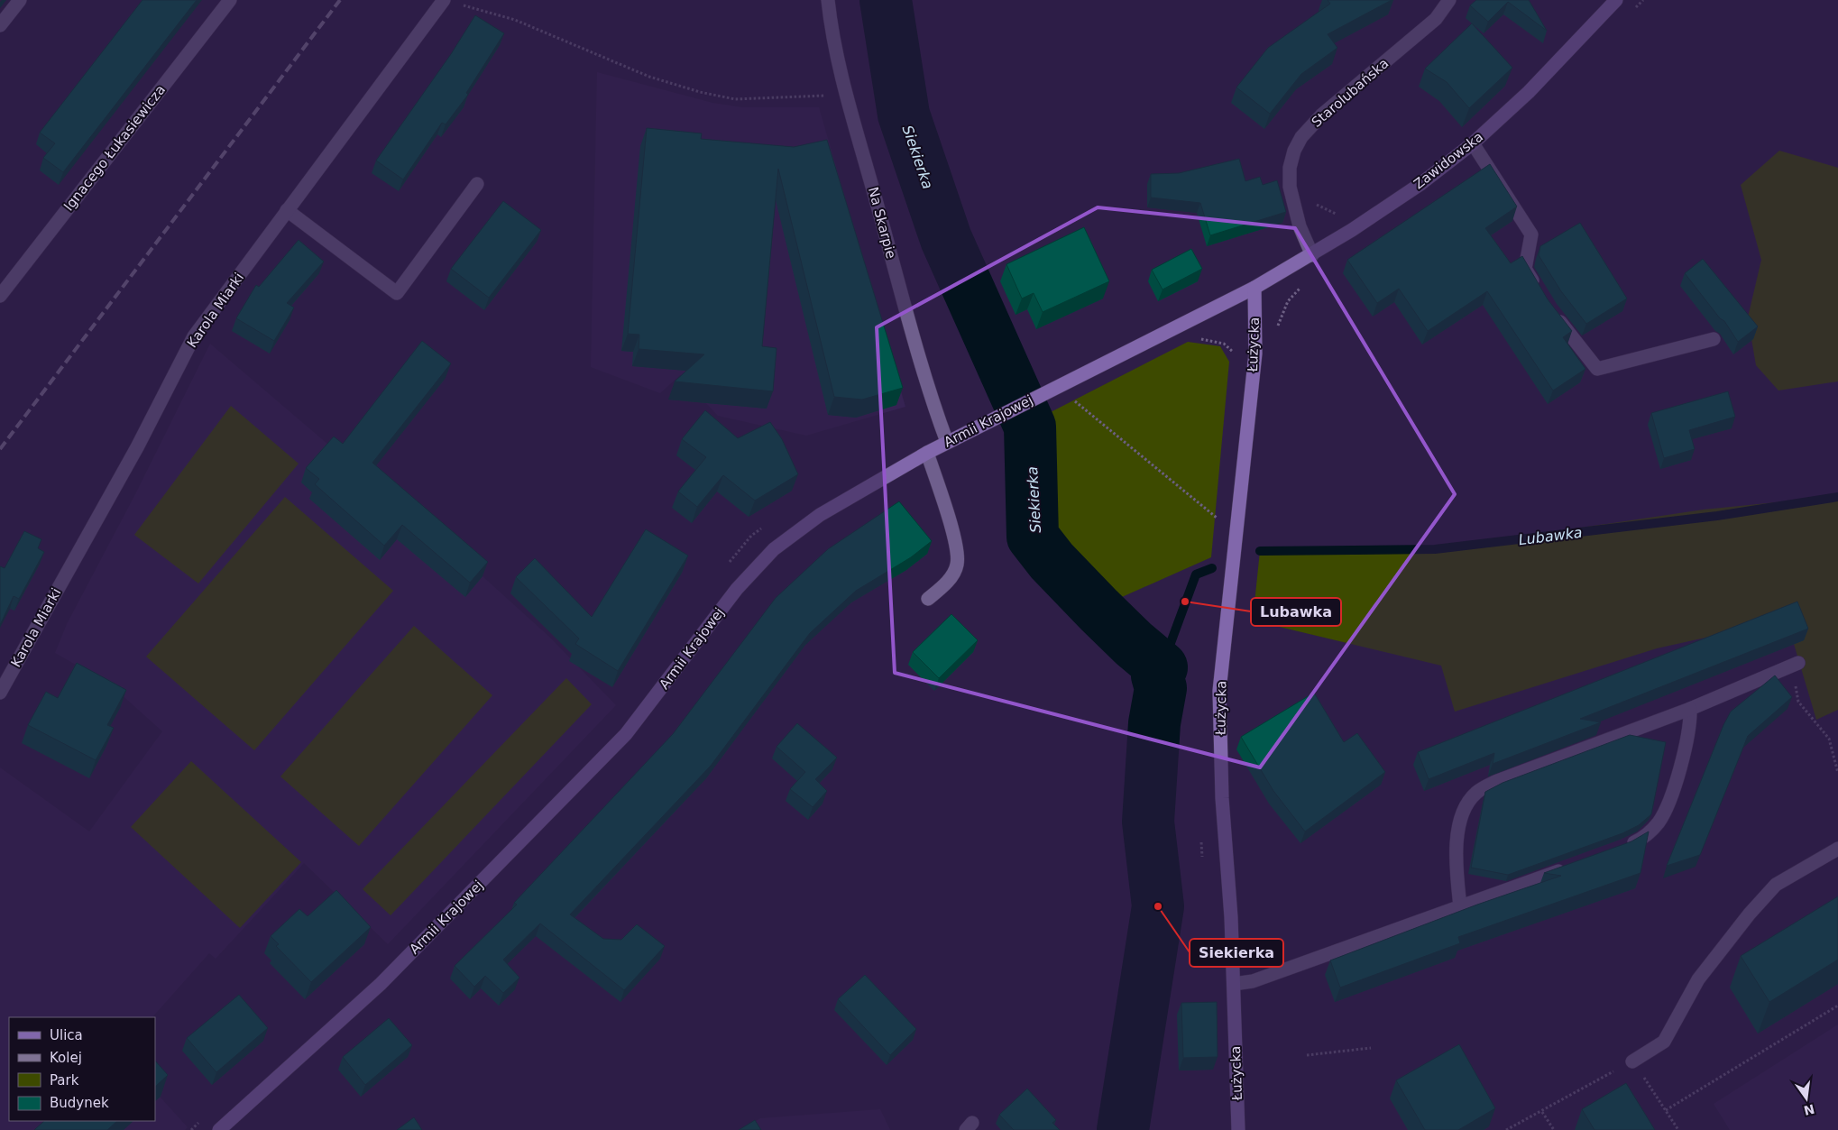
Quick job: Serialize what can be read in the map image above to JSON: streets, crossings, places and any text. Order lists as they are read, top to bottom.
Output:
{
  "streets": {
    "main road": ["Zawidowska", "Łużycka", "Armii Krajowej"],
    "street": [
      "Starolubańska",
      "Ignacego Łukasiewicza",
      "Na Skarpie",
      "Karola Miarki"
    ]
  },
  "crossings": [
    ["Starolubańska", "Zawidowska"],
    ["Zawidowska", "Łużycka"],
    ["Zawidowska", "Armii Krajowej"],
    ["Na Skarpie", "Armii Krajowej"],
    ["Łużycka", "Armii Krajowej"]
  ],
  "water": ["Siekierka", "Lubawka"],
  "places": ["Lubawka", "Siekierka"],
  "legend": [
    "Ulica",
    "Kolej",
    "Park",
    "Budynek"
  ],
  "north": "bottom"
}
